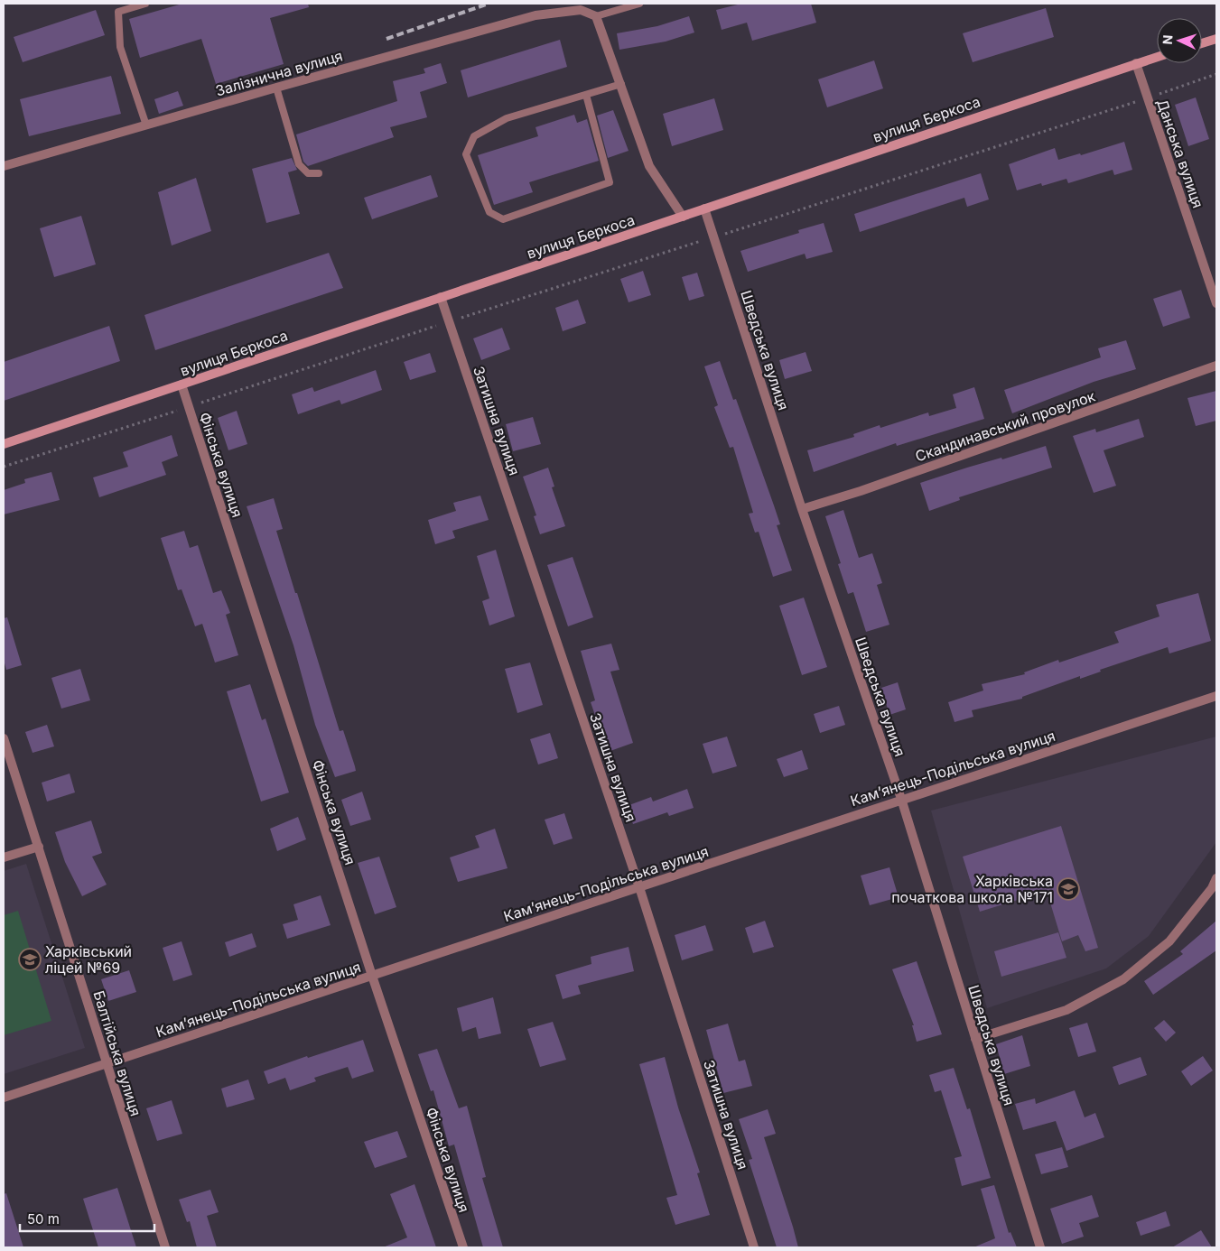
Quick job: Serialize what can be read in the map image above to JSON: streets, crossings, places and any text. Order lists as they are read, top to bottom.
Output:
{
  "streets": {
    "street": [
      "Залізнична вулиця",
      "вулиця Беркоса",
      "Данська вулиця",
      "Шведська вулиця",
      "Затишна вулиця",
      "Скандинавський провулок",
      "Фінська вулиця",
      "Кам’янець-Подільська вулиця",
      "Балтійська вулиця"
    ]
  },
  "crossings": [
    ["вулиця Беркоса", "Данська вулиця"],
    ["вулиця Беркоса", "Шведська вулиця"],
    ["вулиця Беркоса", "Затишна вулиця"],
    ["вулиця Беркоса", "Фінська вулиця"],
    ["Шведська вулиця", "Скандинавський провулок"],
    ["Шведська вулиця", "Кам’янець-Подільська вулиця"],
    ["Затишна вулиця", "Кам’янець-Подільська вулиця"],
    ["Фінська вулиця", "Кам’янець-Подільська вулиця"],
    ["Кам’янець-Подільська вулиця", "Балтійська вулиця"]
  ],
  "places": {
    "school or university": ["Харківська початкова школа №171", "Харківський ліцей №69"]
  },
  "scale_bar": "50 m",
  "north": "left"
}
